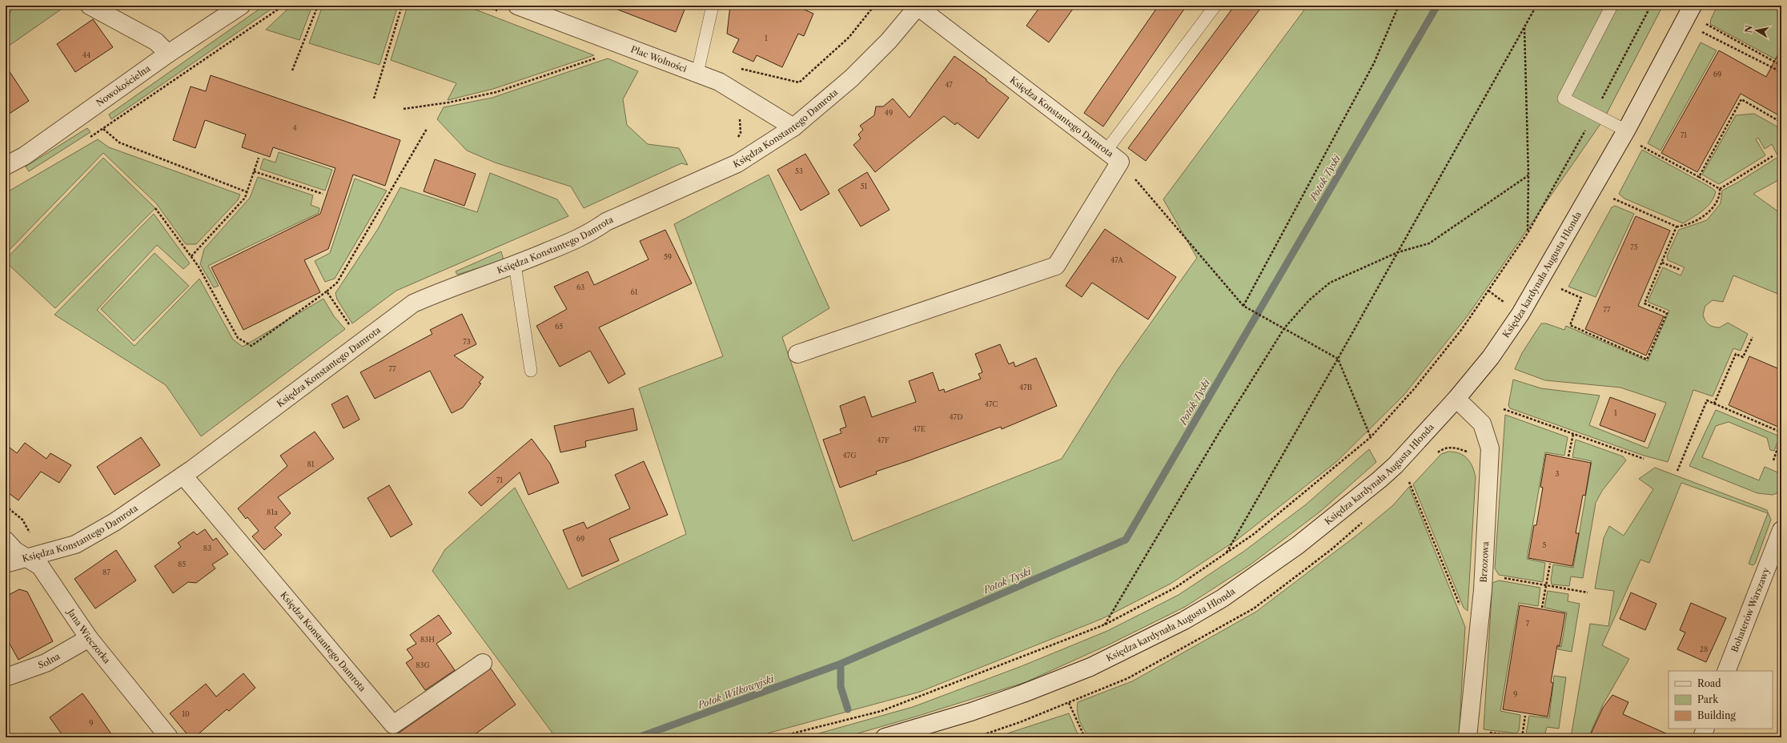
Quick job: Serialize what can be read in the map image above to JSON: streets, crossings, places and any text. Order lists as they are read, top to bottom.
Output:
{
  "streets": {
    "street": [
      "Plac Wolności",
      "Nowokościelna",
      "Księdza Konstantego Damrota",
      "Księdza kardynała Augusta Hlonda",
      "Brzozowa",
      "Bohaterów Warszawy",
      "Jana Wieczorka",
      "Solna"
    ]
  },
  "crossings": [
    ["Plac Wolności", "Księdza Konstantego Damrota"],
    ["Księdza Konstantego Damrota", "Jana Wieczorka"],
    ["Księdza kardynała Augusta Hlonda", "Brzozowa"],
    ["Jana Wieczorka", "Solna"]
  ],
  "water": ["Potok Tyski", "Potok Wilkowyjski"],
  "house_numbers": [
    "1",
    "44",
    "69",
    "47",
    "49",
    "4",
    "71",
    "53",
    "51",
    "75",
    "59",
    "47A",
    "63",
    "61",
    "77",
    "65",
    "73",
    "77",
    "47B",
    "47C",
    "1",
    "47D",
    "47E",
    "47F",
    "47G",
    "81",
    "3",
    "71",
    "81a",
    "69",
    "5",
    "83",
    "85",
    "87",
    "7",
    "83H",
    "28",
    "83G",
    "9",
    "10",
    "9"
  ],
  "legend": ["Road", "Park", "Building"],
  "north": "left"
}
